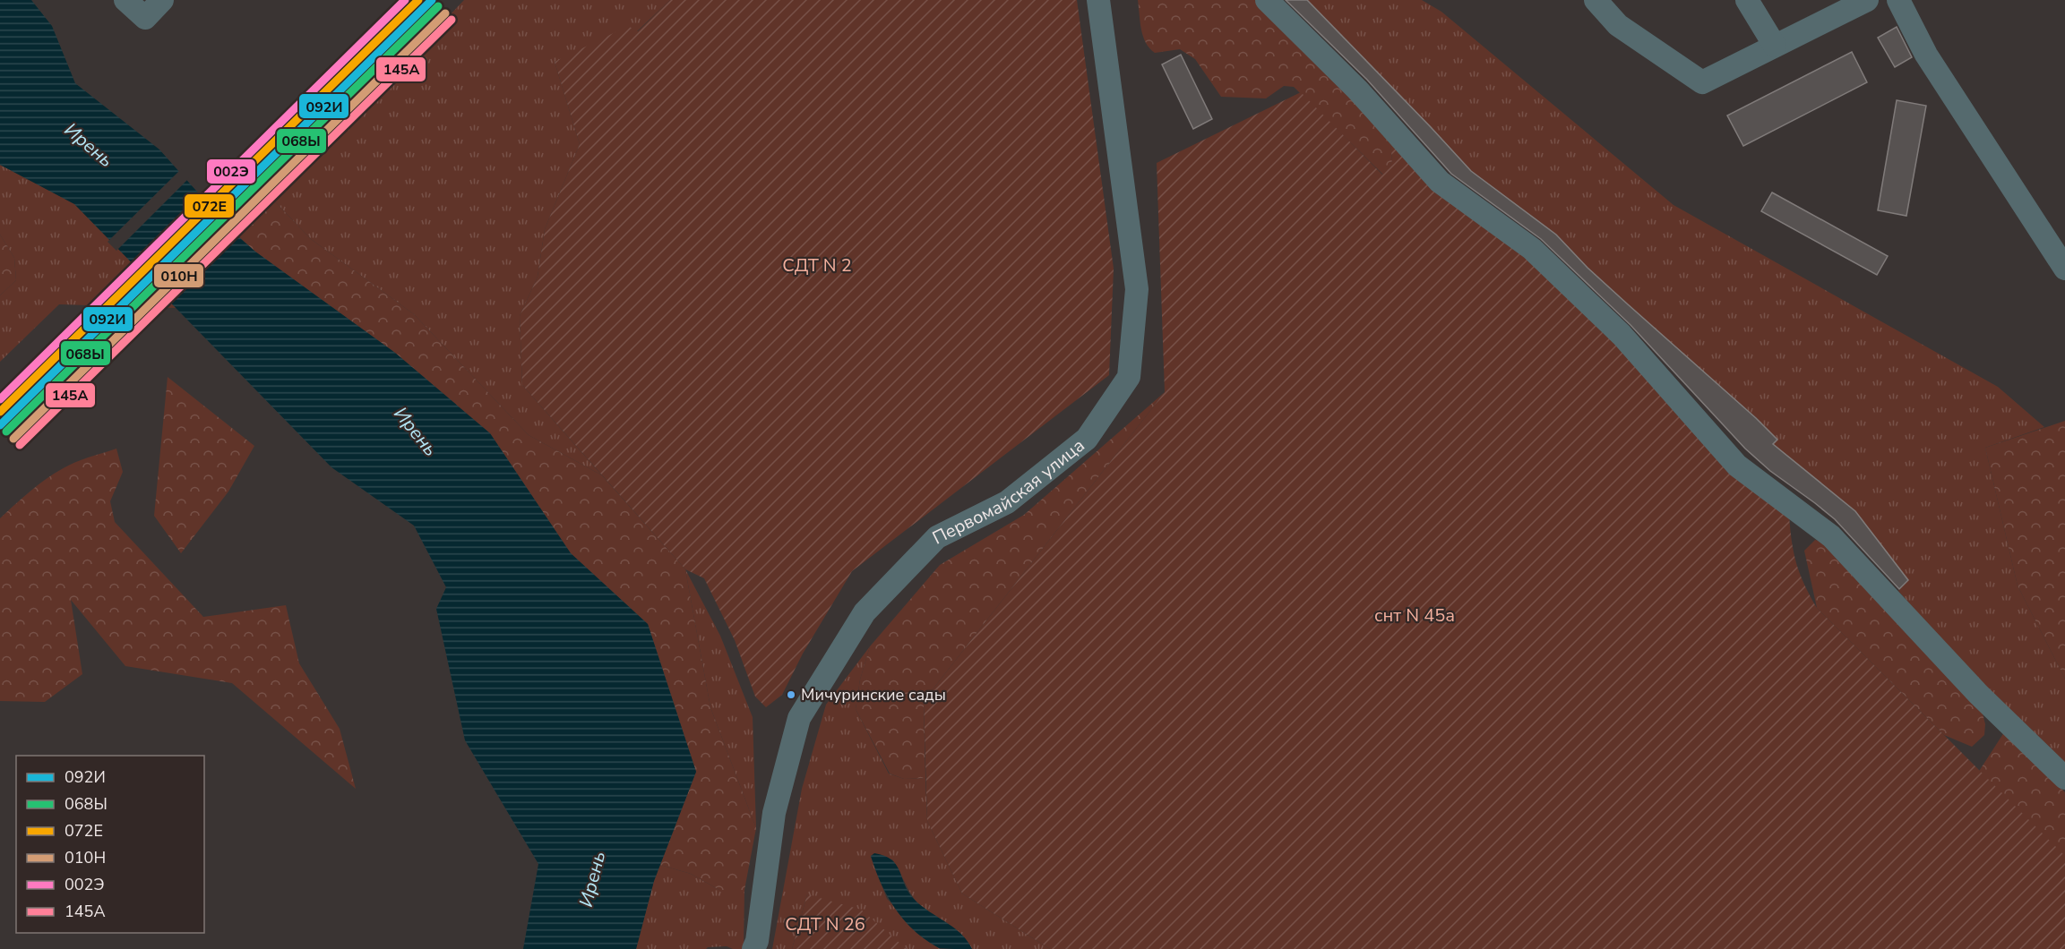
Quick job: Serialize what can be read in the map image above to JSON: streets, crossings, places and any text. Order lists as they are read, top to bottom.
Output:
{
  "streets": {
    "street": ["Первомайская улица"]
  },
  "water": ["Ирень"],
  "parks": ["СДТ N 2", "снт N 45а", "СДТ N 26"],
  "places": ["Мичуринские сады"],
  "lines": [
    "transit line 092И",
    "transit line 072Е",
    "transit line 002Э",
    "transit line 068Ы",
    "transit line 010Н",
    "transit line 145А"
  ],
  "legend": [
    "092И",
    "068Ы",
    "072Е",
    "010Н",
    "002Э",
    "145А"
  ]
}
